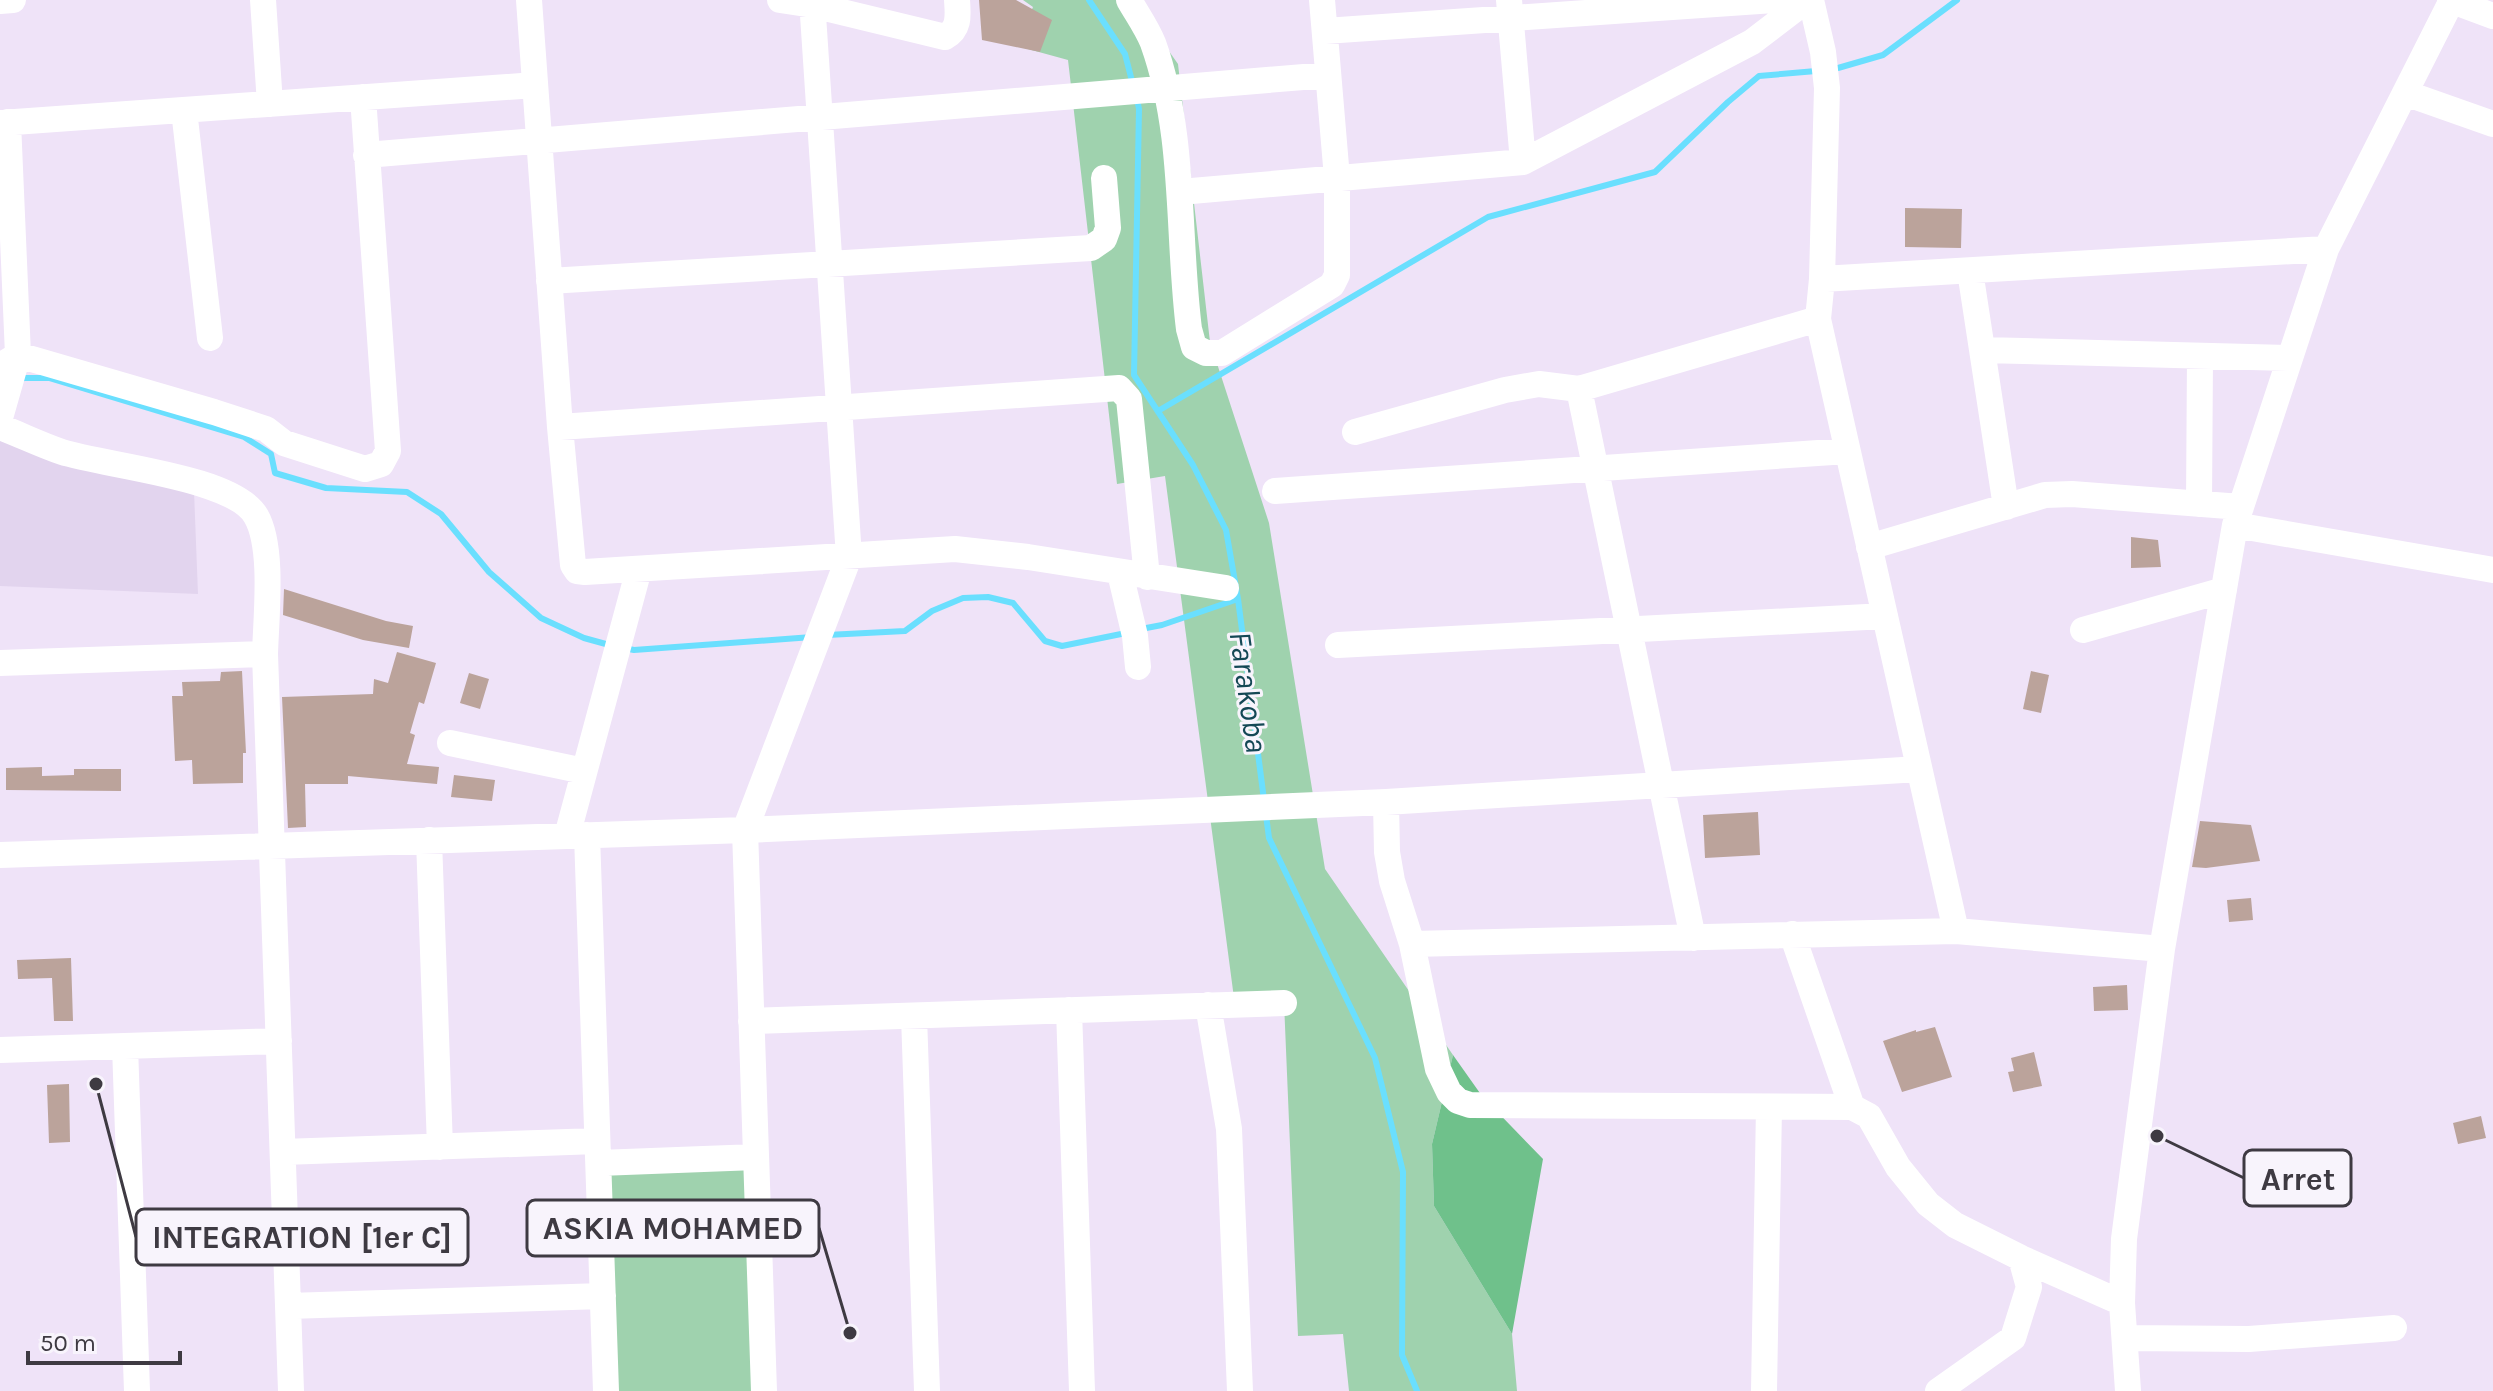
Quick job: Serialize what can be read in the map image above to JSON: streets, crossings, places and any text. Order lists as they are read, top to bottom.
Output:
{
  "water": ["Farakoba"],
  "places": ["INTEGRATION [1er C]", "Arret", "ASKIA MOHAMED"],
  "scale_bar": "50 m"
}
